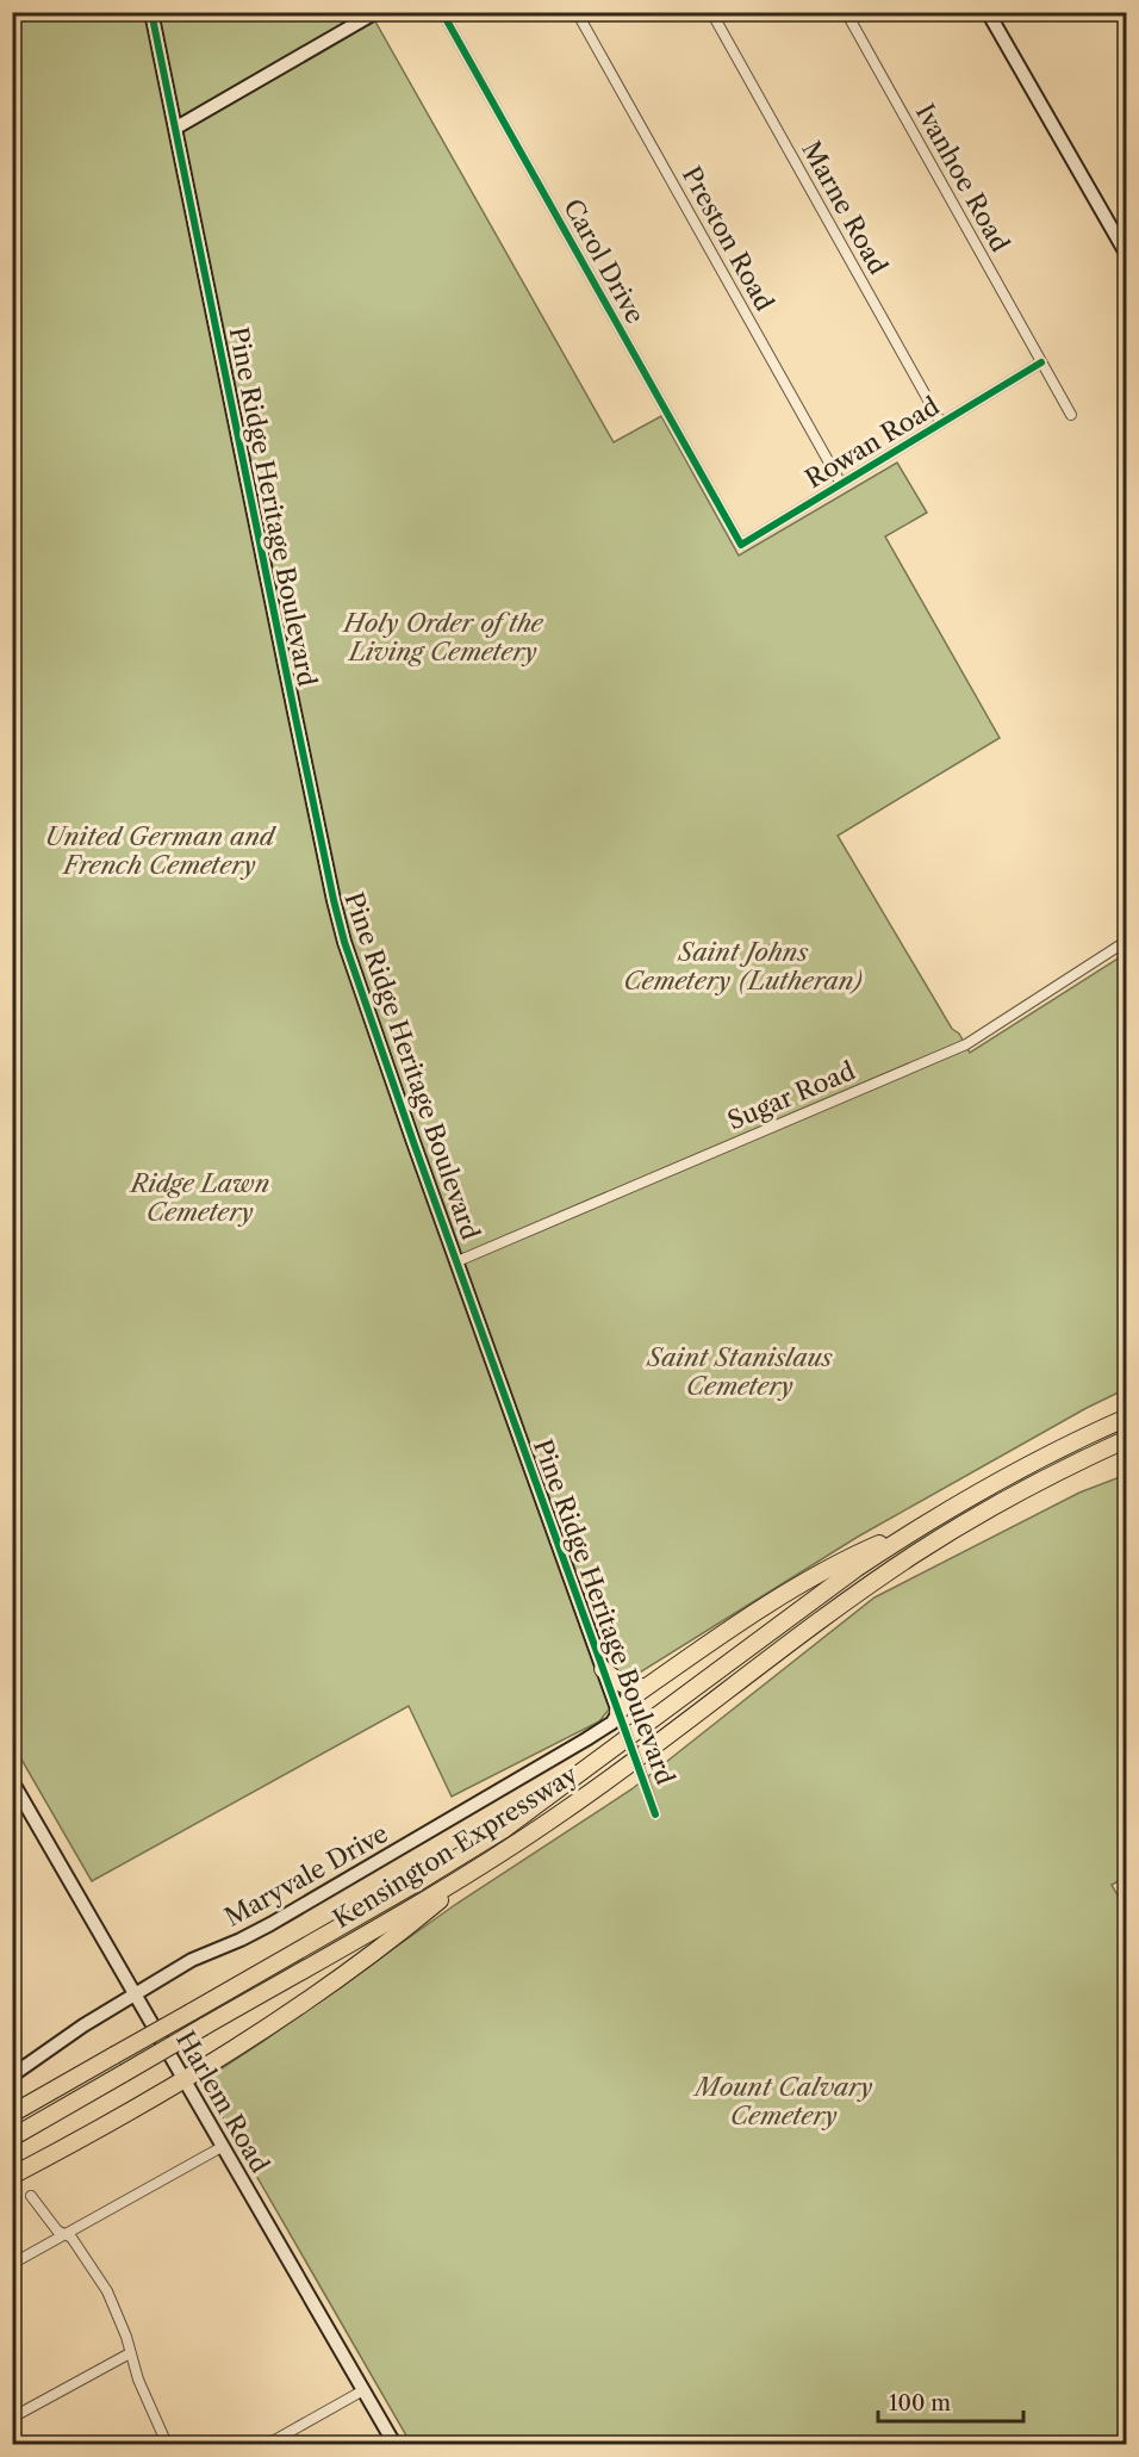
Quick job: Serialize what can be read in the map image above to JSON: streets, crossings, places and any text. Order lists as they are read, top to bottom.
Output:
{
  "streets": {
    "highway": ["Kensington Expressway"],
    "street": [
      "Ivanhoe Road",
      "Marne Road",
      "Preston Road",
      "Carol Drive",
      "Rowan Road",
      "Pine Ridge Heritage Boulevard",
      "Sugar Road",
      "Maryvale Drive",
      "Harlem Road"
    ]
  },
  "crossings": [
    ["Ivanhoe Road", "Rowan Road"],
    ["Marne Road", "Rowan Road"],
    ["Preston Road", "Rowan Road"],
    ["Carol Drive", "Rowan Road"],
    ["Pine Ridge Heritage Boulevard", "Sugar Road"],
    ["Pine Ridge Heritage Boulevard", "Maryvale Drive"],
    ["Maryvale Drive", "Harlem Road"]
  ],
  "parks": [
    "Holy Order of the Living Cemetery",
    "United German and French Cemetery",
    "Saint Johns Cemetery (Lutheran)",
    "Ridge Lawn Cemetery",
    "Saint Stanislaus Cemetery",
    "Mount Calvary Cemetery"
  ],
  "scale_bar": "100 m"
}
